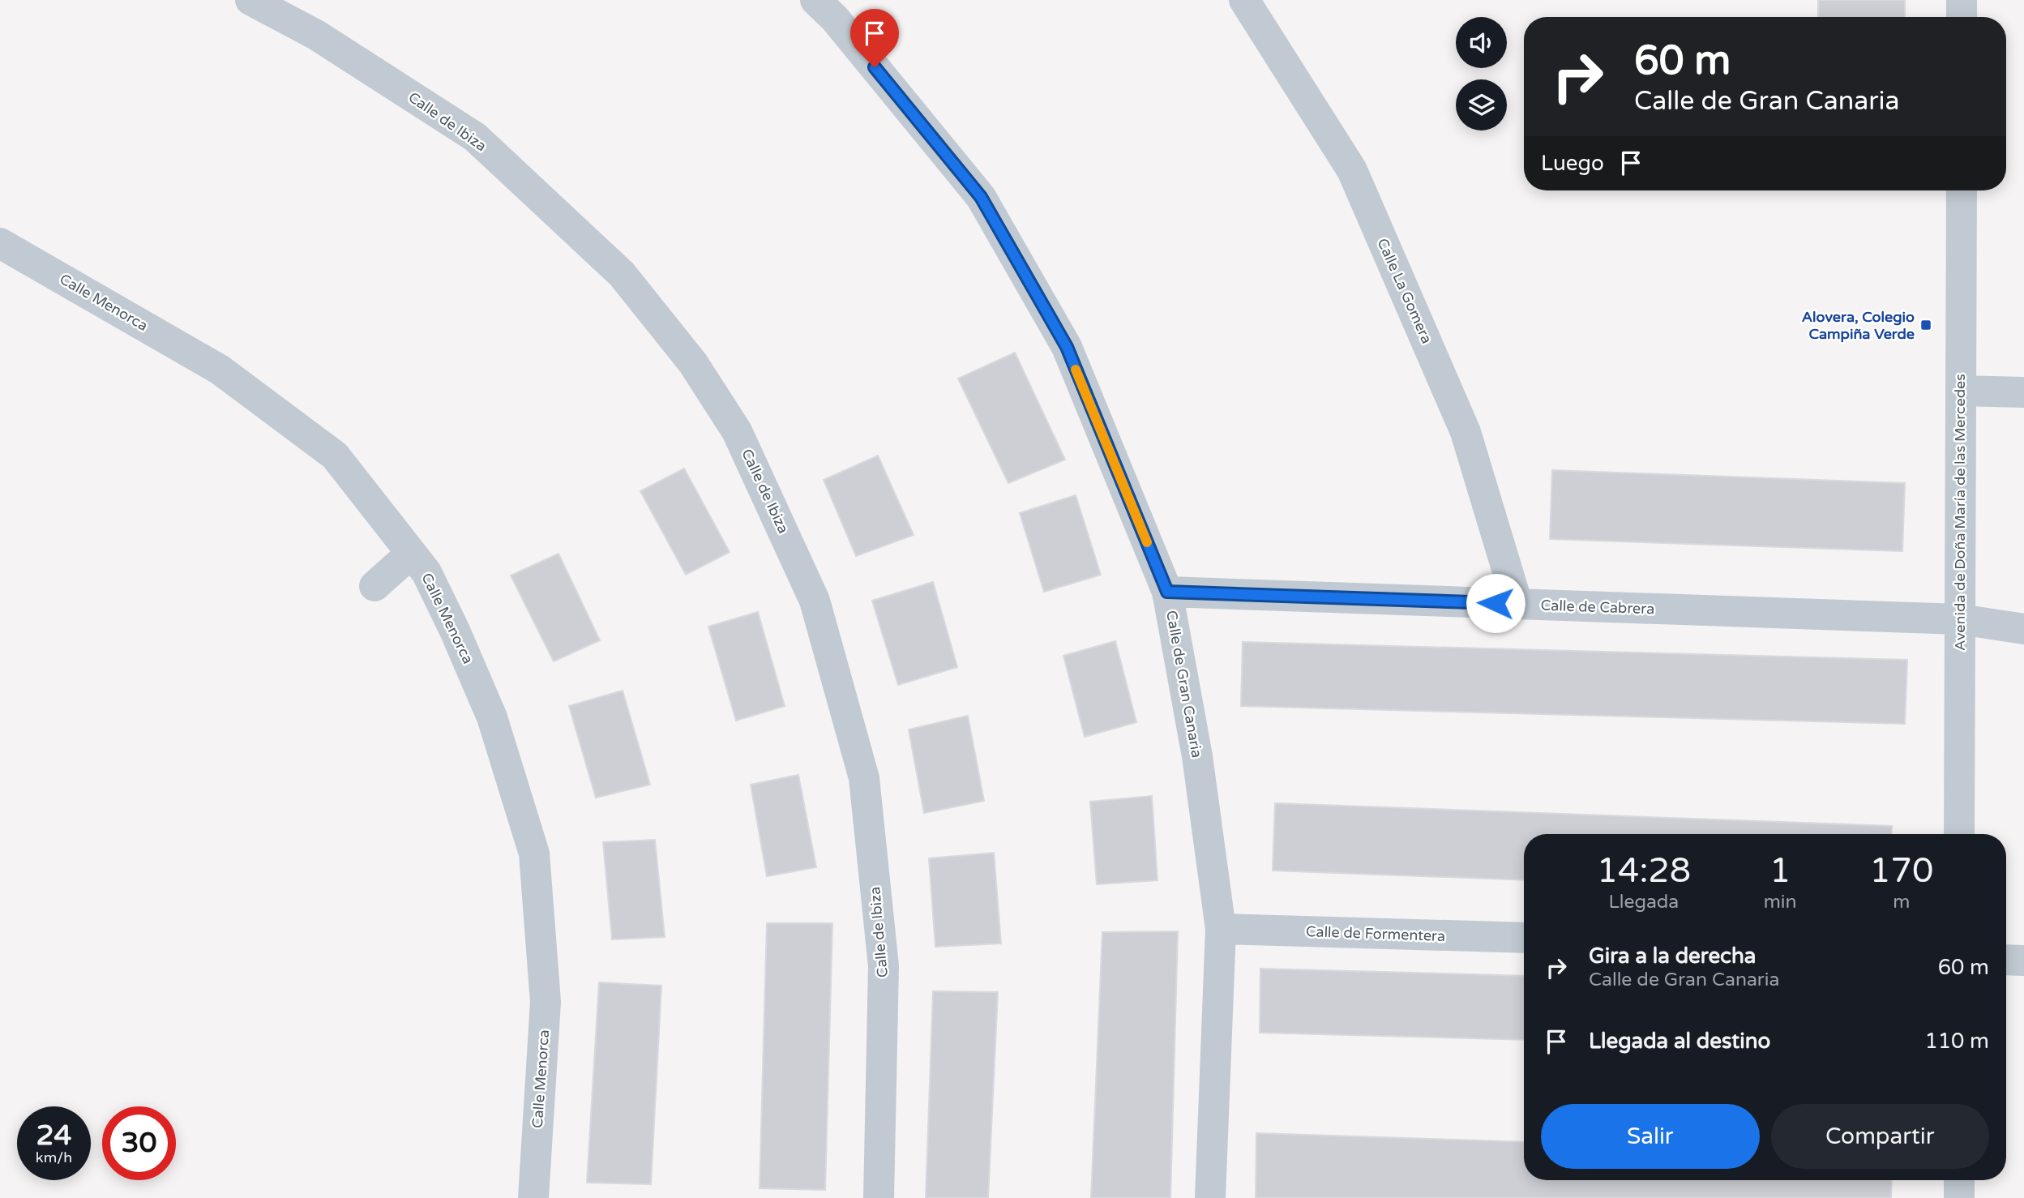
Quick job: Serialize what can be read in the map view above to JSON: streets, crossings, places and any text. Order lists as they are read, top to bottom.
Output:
{
  "streets": {
    "street": [
      "Calle de Ibiza",
      "Calle La Gomera",
      "Calle Menorca",
      "Avenida de Doña María de las Mercedes",
      "Calle de Cabrera",
      "Calle de Gran Canaria",
      "Calle de Formentera"
    ]
  },
  "crossings": [
    ["Calle La Gomera", "Calle de Cabrera"],
    ["Avenida de Doña María de las Mercedes", "Calle de Cabrera"],
    ["Calle de Cabrera", "Calle de Gran Canaria"],
    ["Calle de Gran Canaria", "Calle de Formentera"]
  ],
  "places": {
    "transit": ["Alovera, Colegio Campiña Verde"]
  },
  "page": {
    "turn": ["60 m", "Calle de Gran Canaria"],
    "then": "Luego",
    "eta": [
      "14:28",
      "Llegada",
      "1",
      "min",
      "170",
      "m"
    ],
    "list": [
      {
        "name": "Gira a la derecha",
        "note": "Calle de Gran Canaria",
        "value": "60 m"
      },
      {
        "name": "Llegada al destino",
        "value": "110 m"
      }
    ],
    "buttons": ["Salir", "Compartir"],
    "speed": "24 km/h",
    "limit": "30"
  }
}
